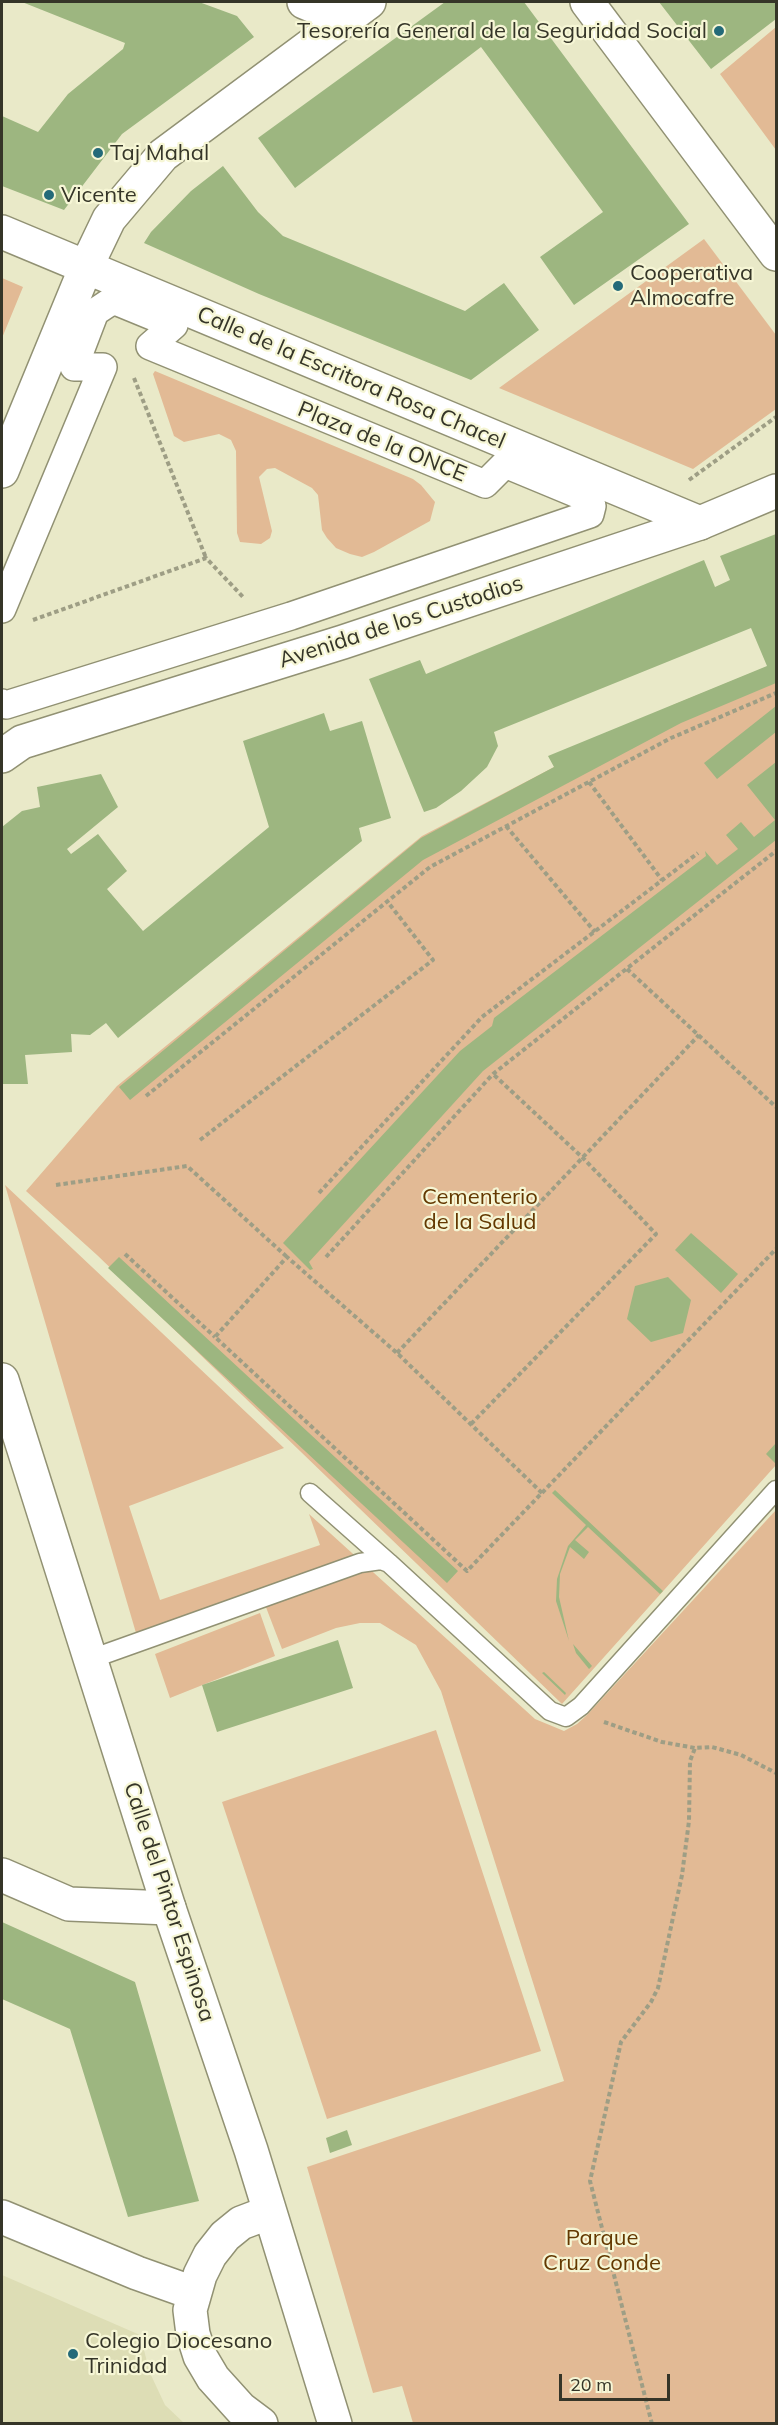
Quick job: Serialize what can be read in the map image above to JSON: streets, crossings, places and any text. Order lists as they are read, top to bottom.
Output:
{
  "streets": {
    "street": [
      "Calle de la Escritora Rosa Chacel",
      "Plaza de la ONCE",
      "Avenida de los Custodios",
      "Calle del Pintor Espinosa"
    ]
  },
  "crossings": [
    ["Calle de la Escritora Rosa Chacel", "Avenida de los Custodios"]
  ],
  "parks": ["Cementerio de la Salud", "Parque Cruz Conde"],
  "places": [
    "Tesorería General de la Seguridad Social",
    "Taj Mahal",
    "Vicente",
    "Cooperativa Almocafre",
    "Colegio Diocesano Trinidad"
  ],
  "scale_bar": "20 m"
}
